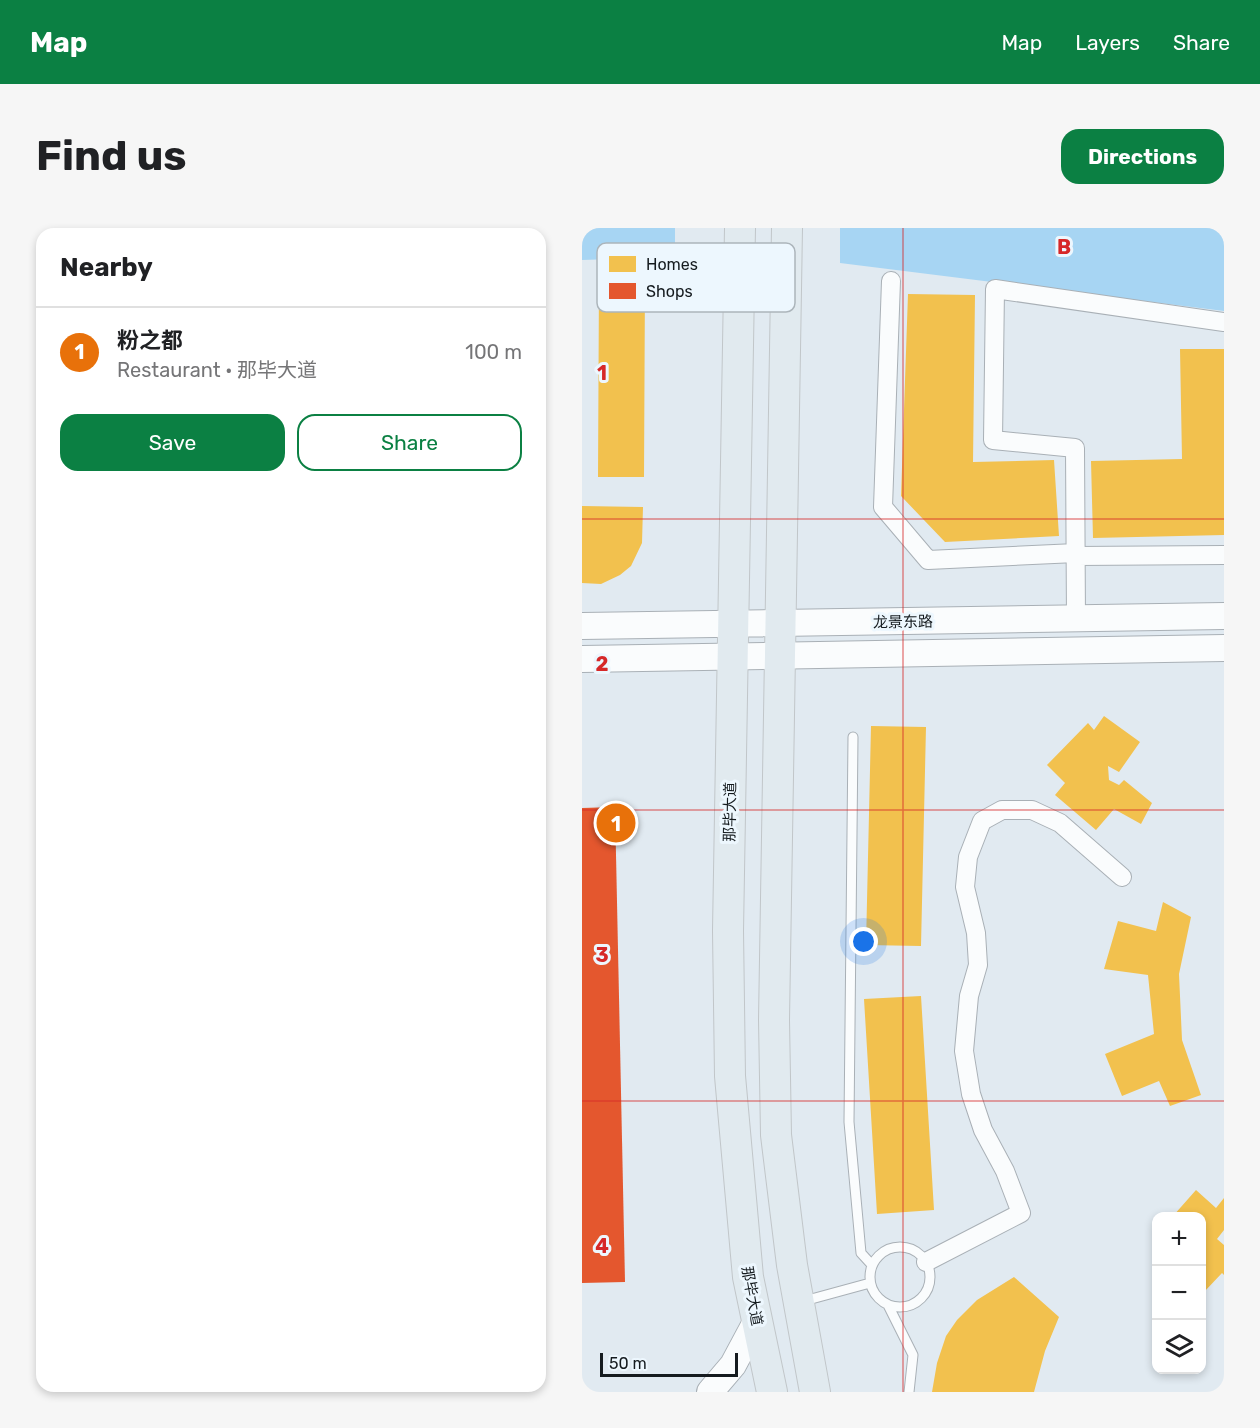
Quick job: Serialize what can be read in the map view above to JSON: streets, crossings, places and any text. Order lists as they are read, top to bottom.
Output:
{
  "streets": {
    "main road": ["龙景东路", "那毕大道"]
  },
  "crossings": [
    ["龙景东路", "那毕大道"]
  ],
  "legend": ["Homes", "Shops"],
  "scale_bar": "50 m",
  "page": {
    "header": "Map",
    "nav": ["Map", "Layers", "Share"],
    "buttons": [
      "Directions",
      ["Save", "Share"]
    ],
    "title": "Find us",
    "heading": "Nearby",
    "list": [
      {
        "mark": "1",
        "name": "粉之都",
        "note": "Restaurant · 那毕大道",
        "value": "100 m"
      }
    ],
    "pins": "1",
    "map_buttons": ["+", "−"],
    "scale": "50 m"
  },
  "grid": {
    "columns": ["B"],
    "rows": [
      "1",
      "2",
      "3",
      "4"
    ]
  }
}
